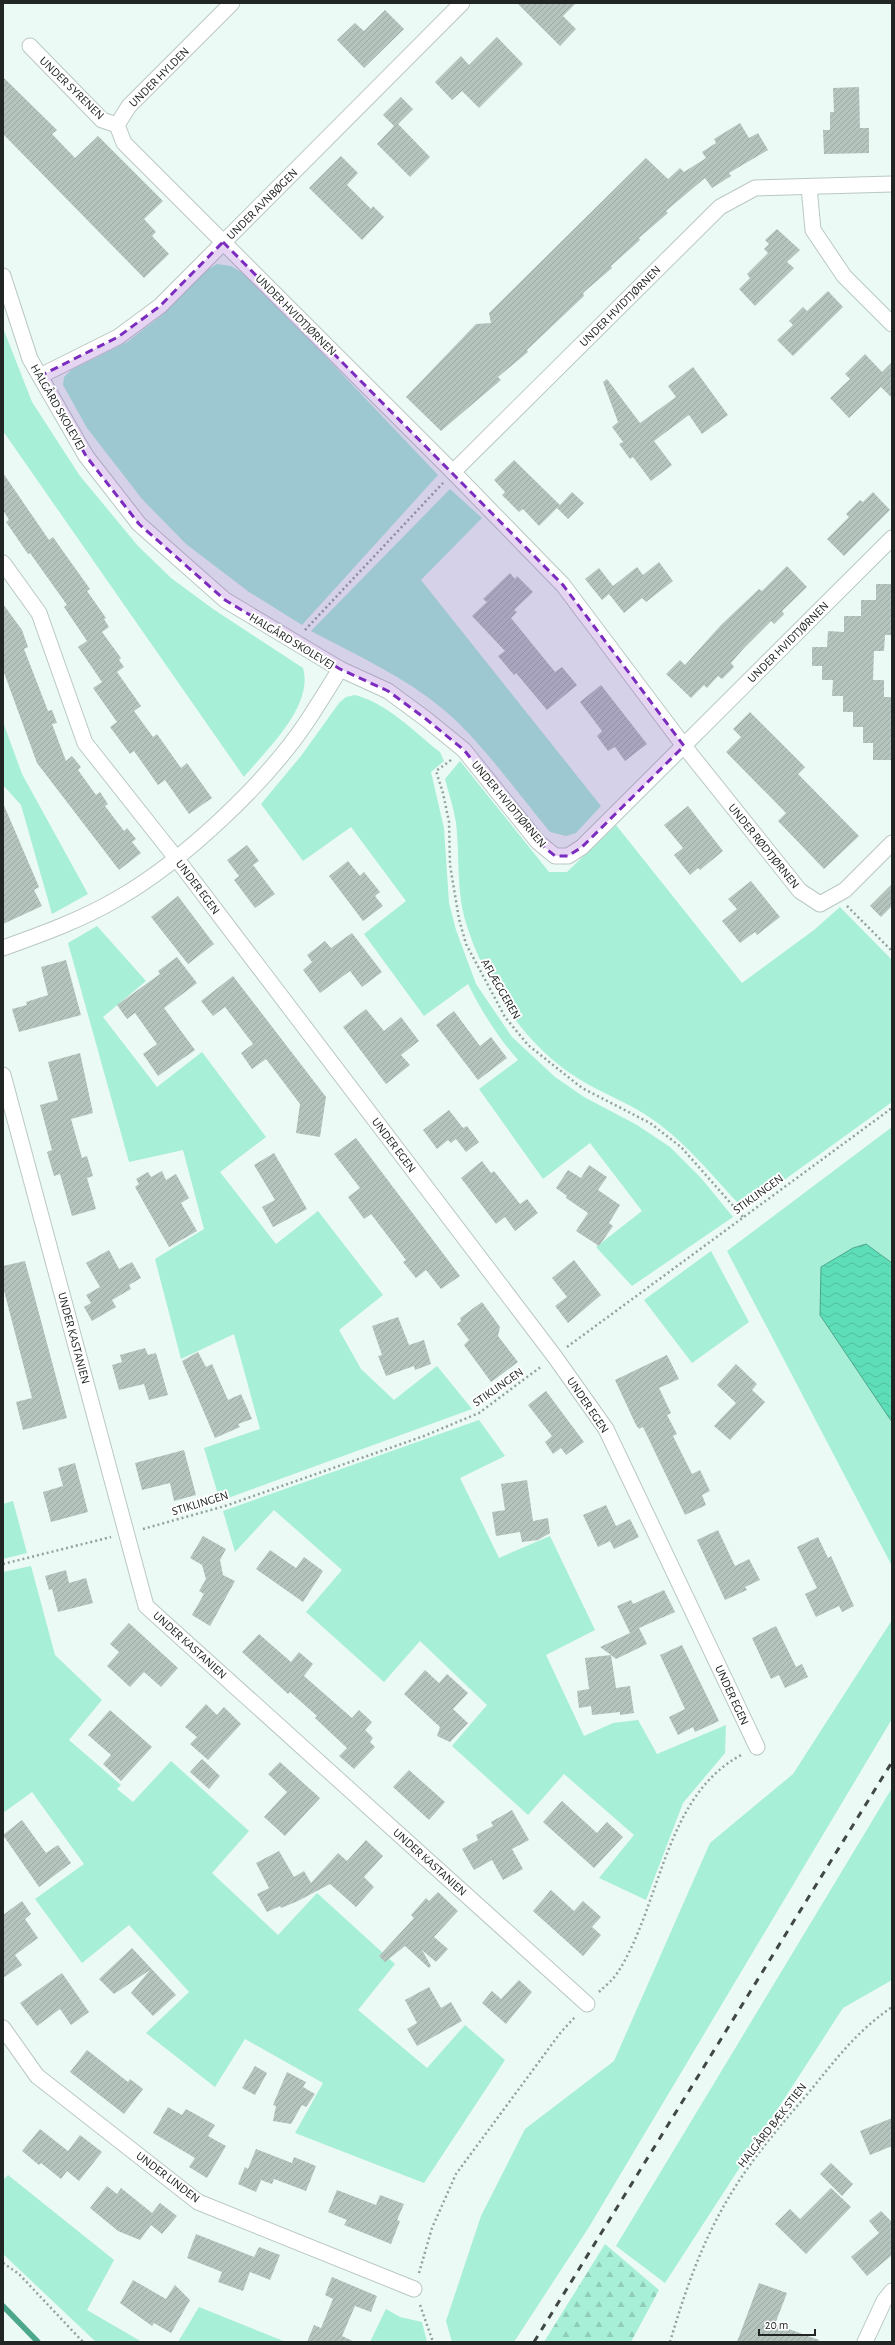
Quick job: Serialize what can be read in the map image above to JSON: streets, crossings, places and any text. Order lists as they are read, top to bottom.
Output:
{
  "streets": {
    "street": [
      "UNDER HYLDEN",
      "UNDER SYRENEN",
      "UNDER AVNBØGEN",
      "UNDER HVIDTJØRNEN",
      "HALGÅRD SKOLEVEJ",
      "UNDER RØDTJØRNEN",
      "UNDER EGEN",
      "UNDER KASTANIEN",
      "UNDER LINDEN"
    ],
    "path": ["AFLÆGGEREN", "STIKLINGEN", "HALGÅRD BÆK STIEN"]
  },
  "crossings": [
    ["UNDER HYLDEN", "UNDER SYRENEN"],
    ["UNDER AVNBØGEN", "UNDER HVIDTJØRNEN"],
    ["UNDER AVNBØGEN", "HALGÅRD SKOLEVEJ"],
    ["UNDER HVIDTJØRNEN", "HALGÅRD SKOLEVEJ"],
    ["UNDER HVIDTJØRNEN", "UNDER RØDTJØRNEN"],
    ["UNDER HVIDTJØRNEN", "AFLÆGGEREN"],
    ["HALGÅRD SKOLEVEJ", "UNDER EGEN"],
    ["UNDER EGEN", "STIKLINGEN"],
    ["AFLÆGGEREN", "STIKLINGEN"],
    ["STIKLINGEN", "UNDER KASTANIEN"]
  ],
  "scale_bar": "20 m"
}
